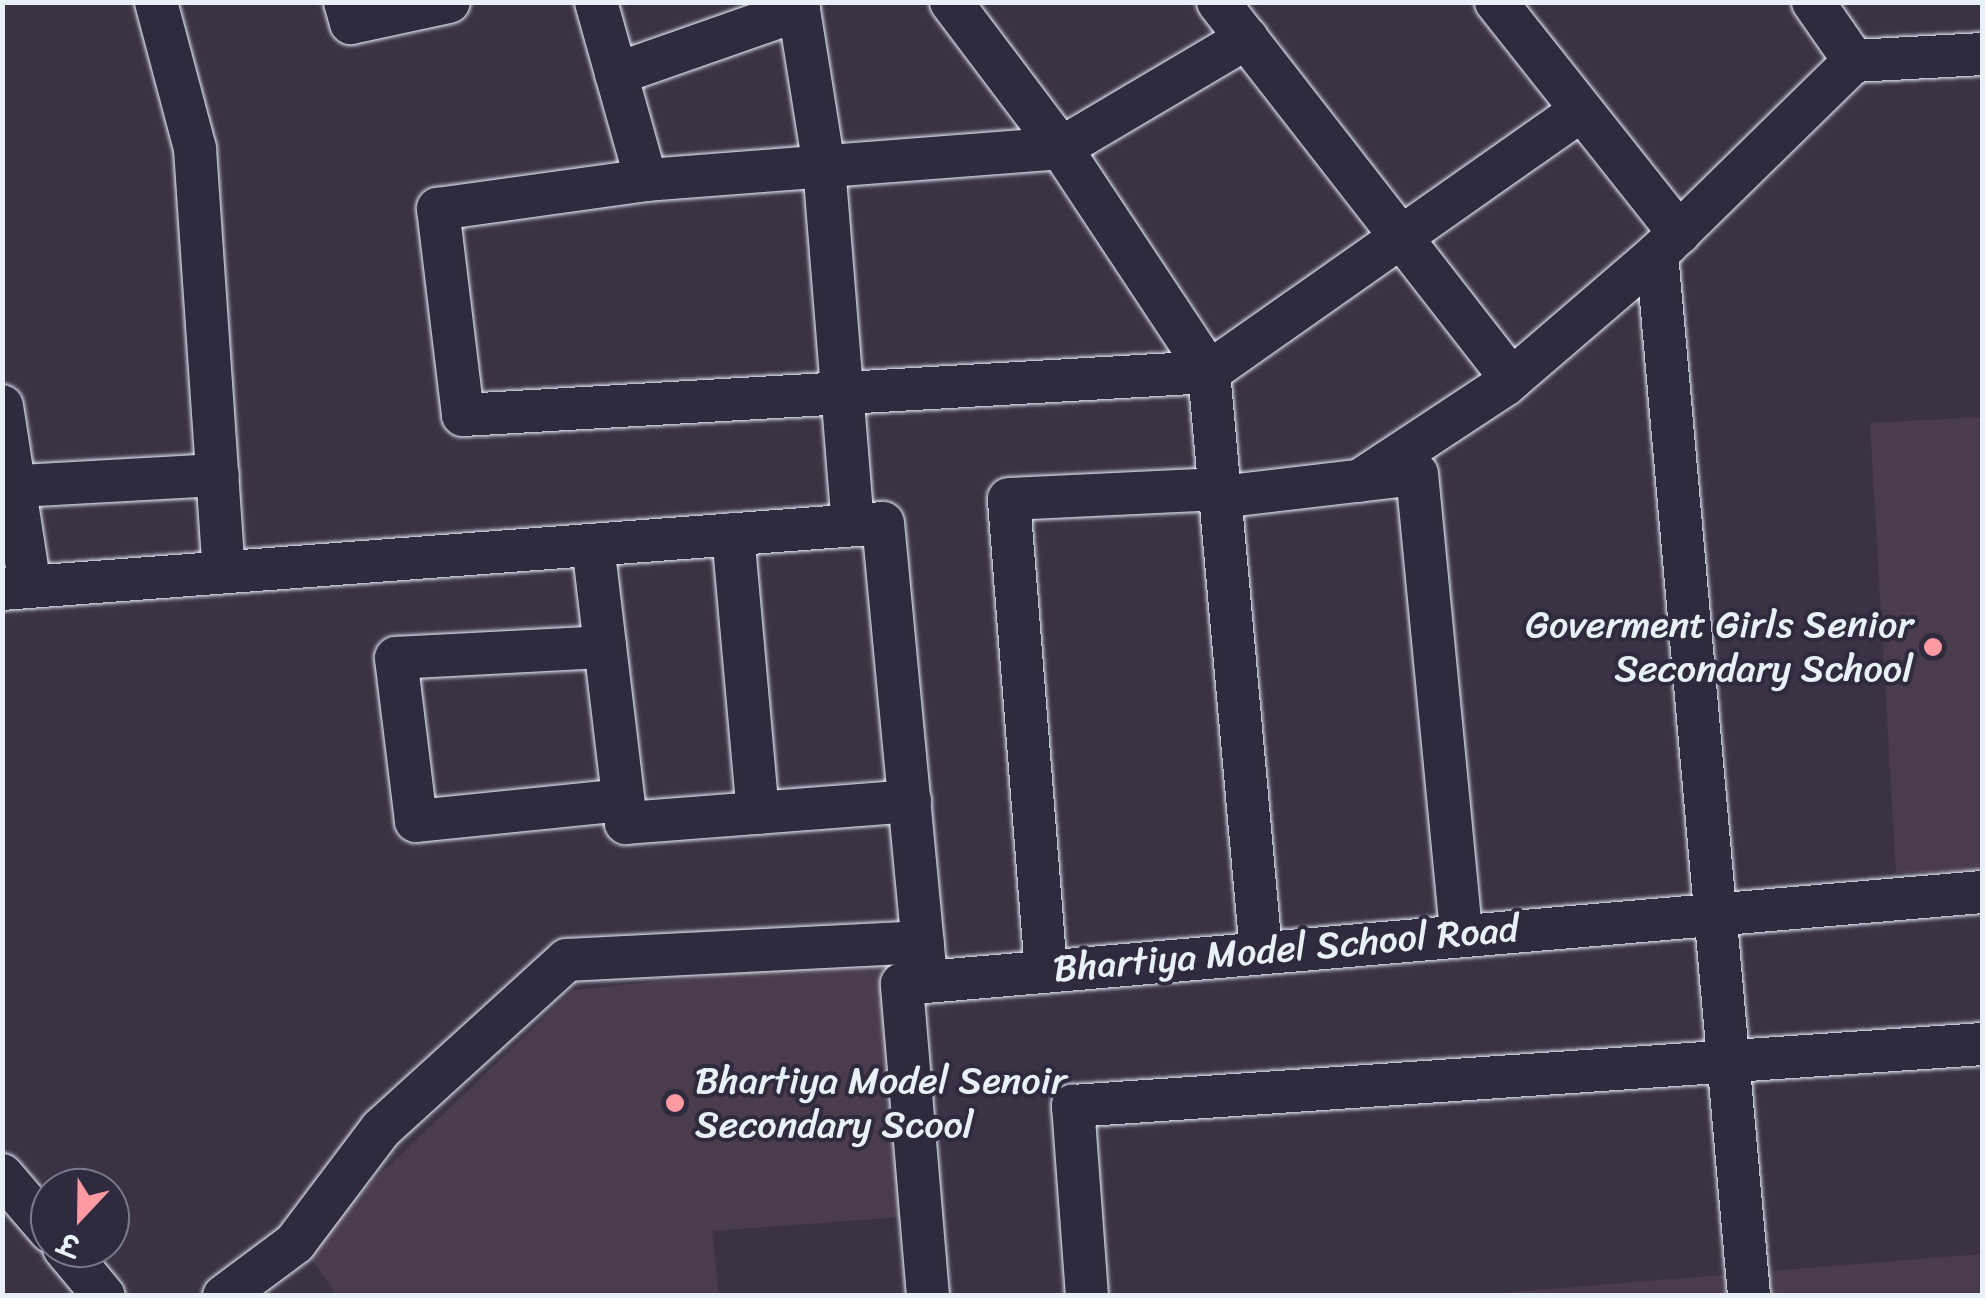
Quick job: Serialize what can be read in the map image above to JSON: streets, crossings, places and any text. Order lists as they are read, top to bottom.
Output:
{
  "streets": {
    "street": ["Bhartiya Model School Road"]
  },
  "places": ["Goverment Girls Senior Secondary School", "Bhartiya Model Senoir Secondary Scool"],
  "north": "bottom"
}
